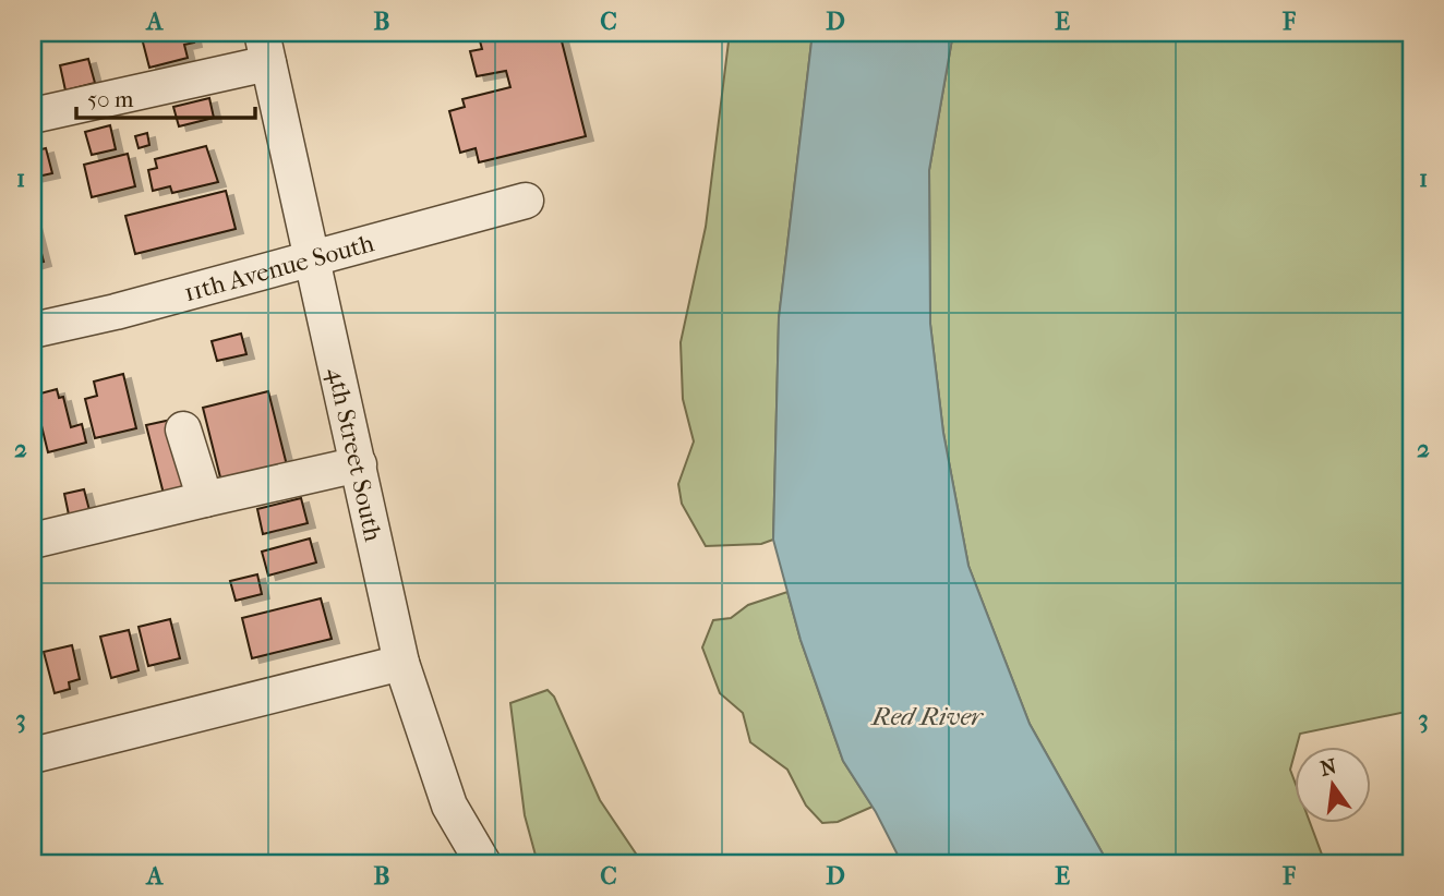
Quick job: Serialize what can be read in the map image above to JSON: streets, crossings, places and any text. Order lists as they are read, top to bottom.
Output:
{
  "streets": {
    "street": ["11th Avenue South", "4th Street South"]
  },
  "crossings": [
    ["11th Avenue South", "4th Street South"]
  ],
  "water": ["Red River"],
  "scale_bar": "50 m",
  "north": "top",
  "grid": {
    "columns": [
      "A",
      "B",
      "C",
      "D",
      "E",
      "F"
    ],
    "rows": ["1", "2", "3"]
  }
}
